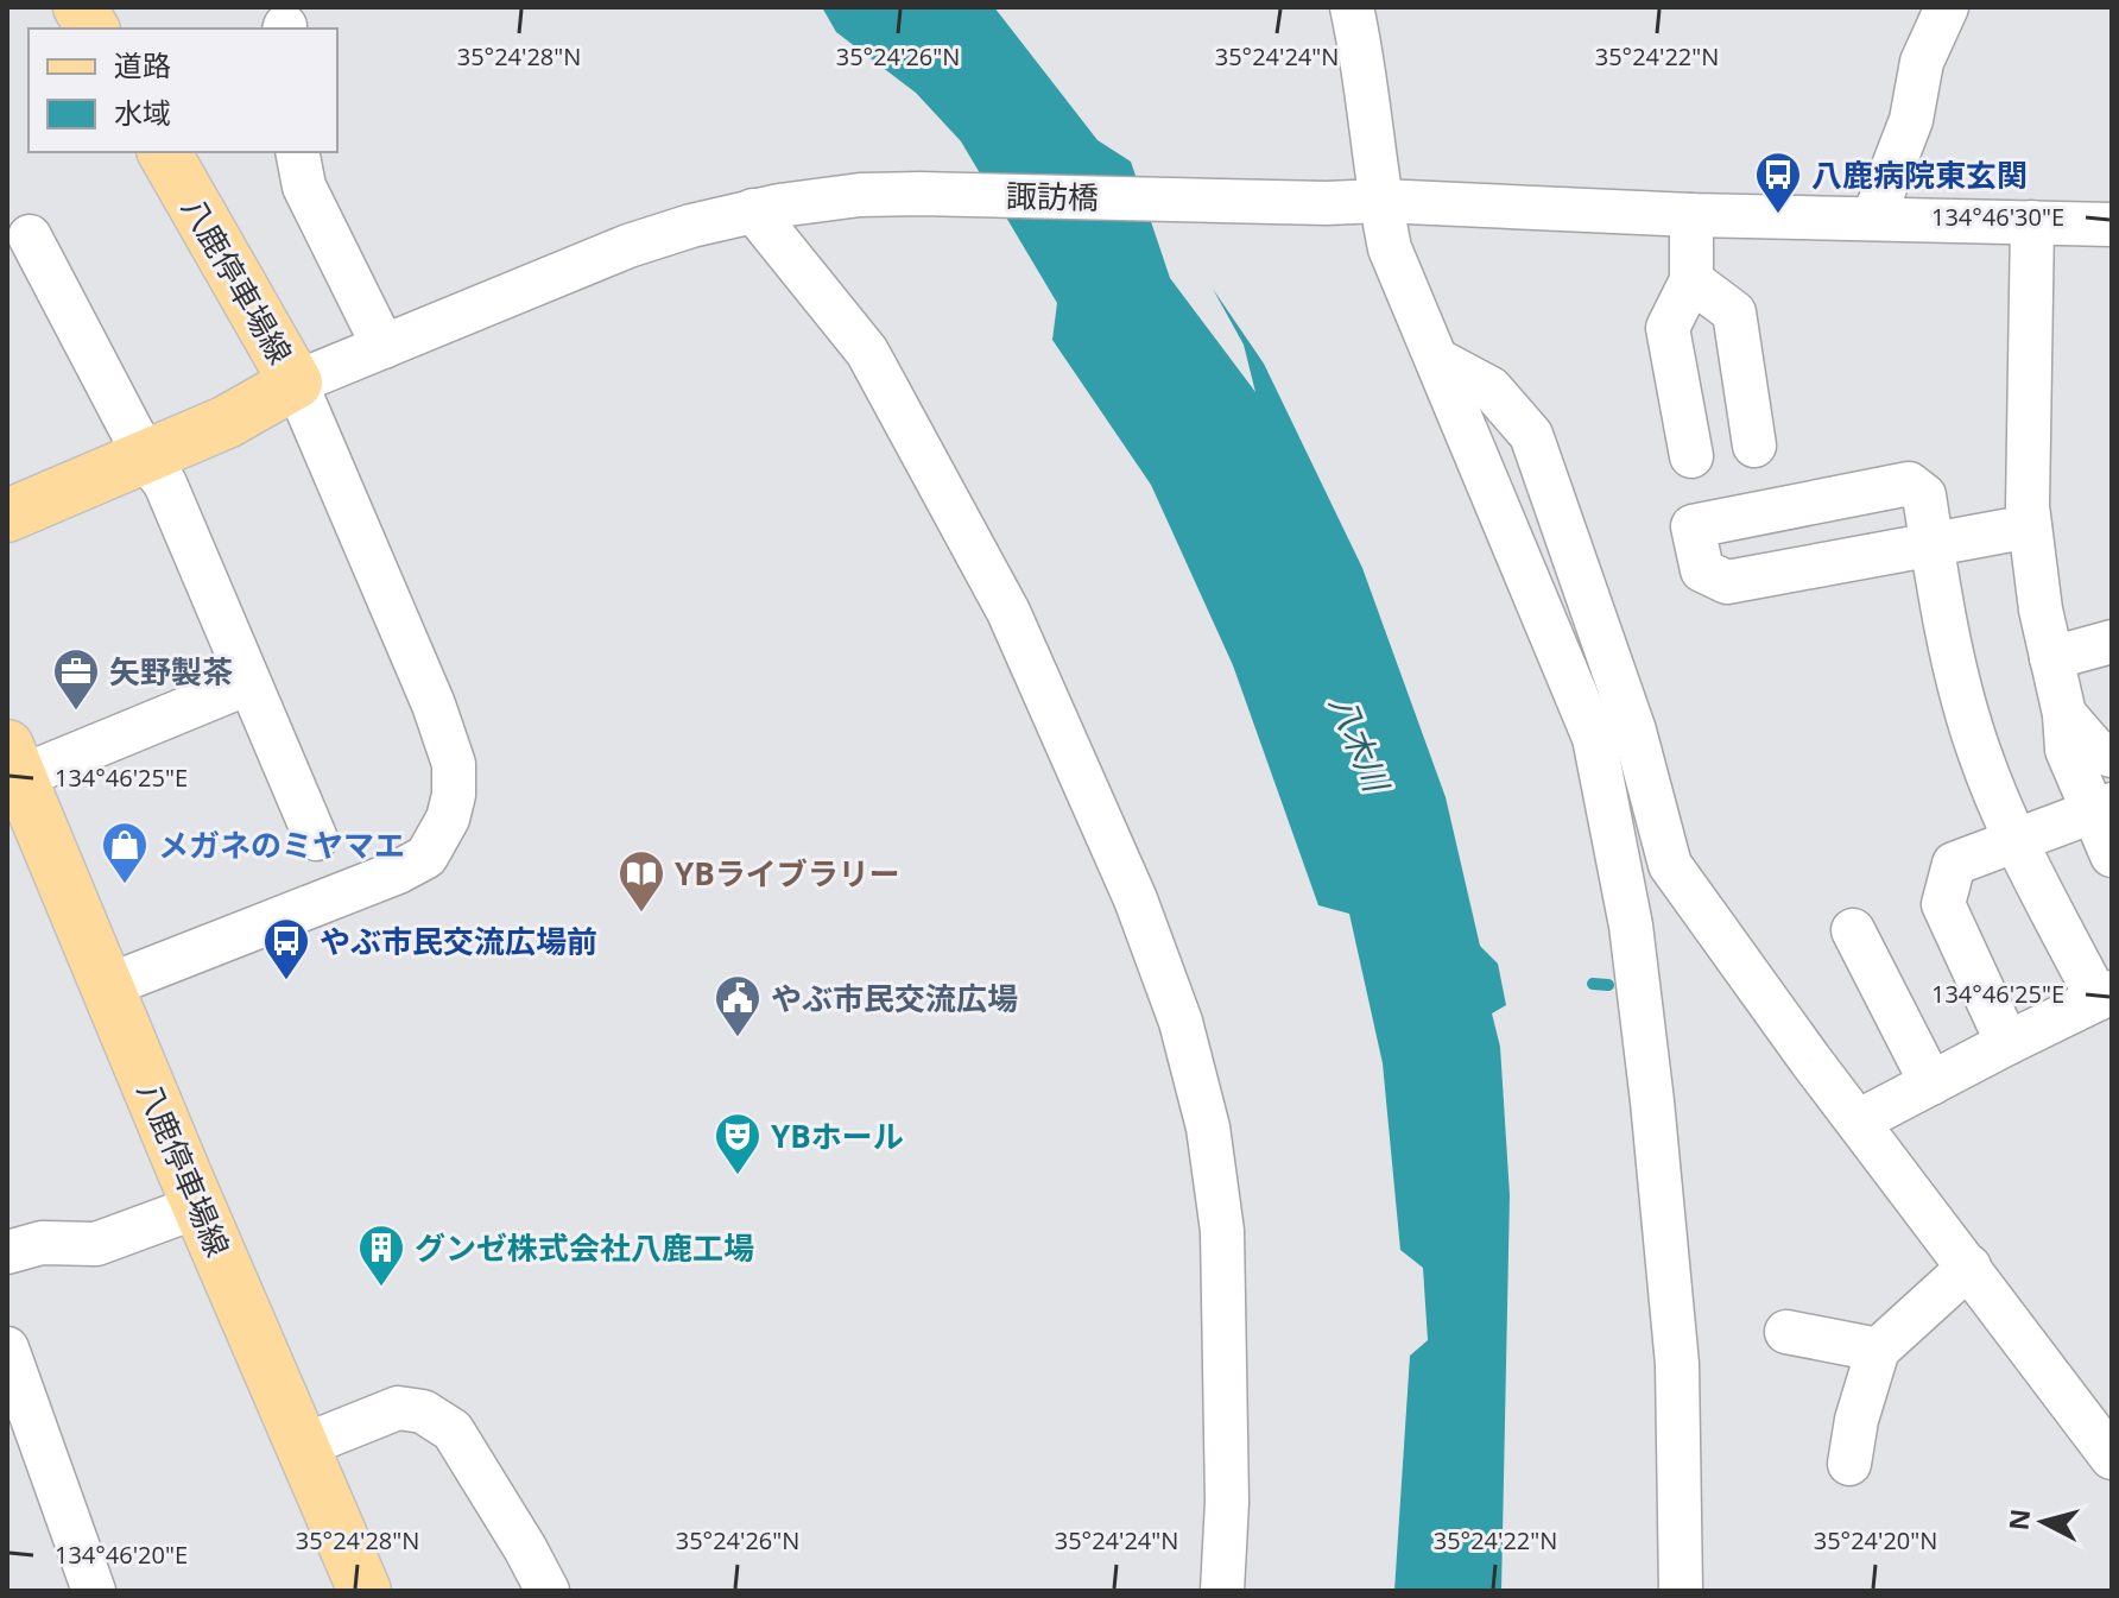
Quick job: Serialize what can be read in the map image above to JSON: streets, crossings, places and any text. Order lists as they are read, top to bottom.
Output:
{
  "streets": {
    "main road": ["八鹿停車場線"],
    "street": ["諏訪橋"]
  },
  "crossings": [
    ["諏訪橋", "八鹿停車場線"]
  ],
  "water": ["八木川"],
  "places": {
    "bus stop": ["八鹿病院東玄関", "やぶ市民交流広場前"],
    "office": ["矢野製茶"],
    "shop": ["メガネのミヤマエ"],
    "library": ["YBライブラリー"],
    "public building": ["やぶ市民交流広場"],
    "theatre": ["YBホール"],
    "building": ["グンゼ株式会社八鹿工場"]
  },
  "legend": ["道路", "水域"],
  "north": "left",
  "coordinates": [
    "35°24'28\"N",
    "35°24'26\"N",
    "35°24'24\"N",
    "35°24'22\"N",
    "134°46'30\"E",
    "134°46'25\"E",
    "35°24'20\"N",
    "134°46'20\"E"
  ]
}
